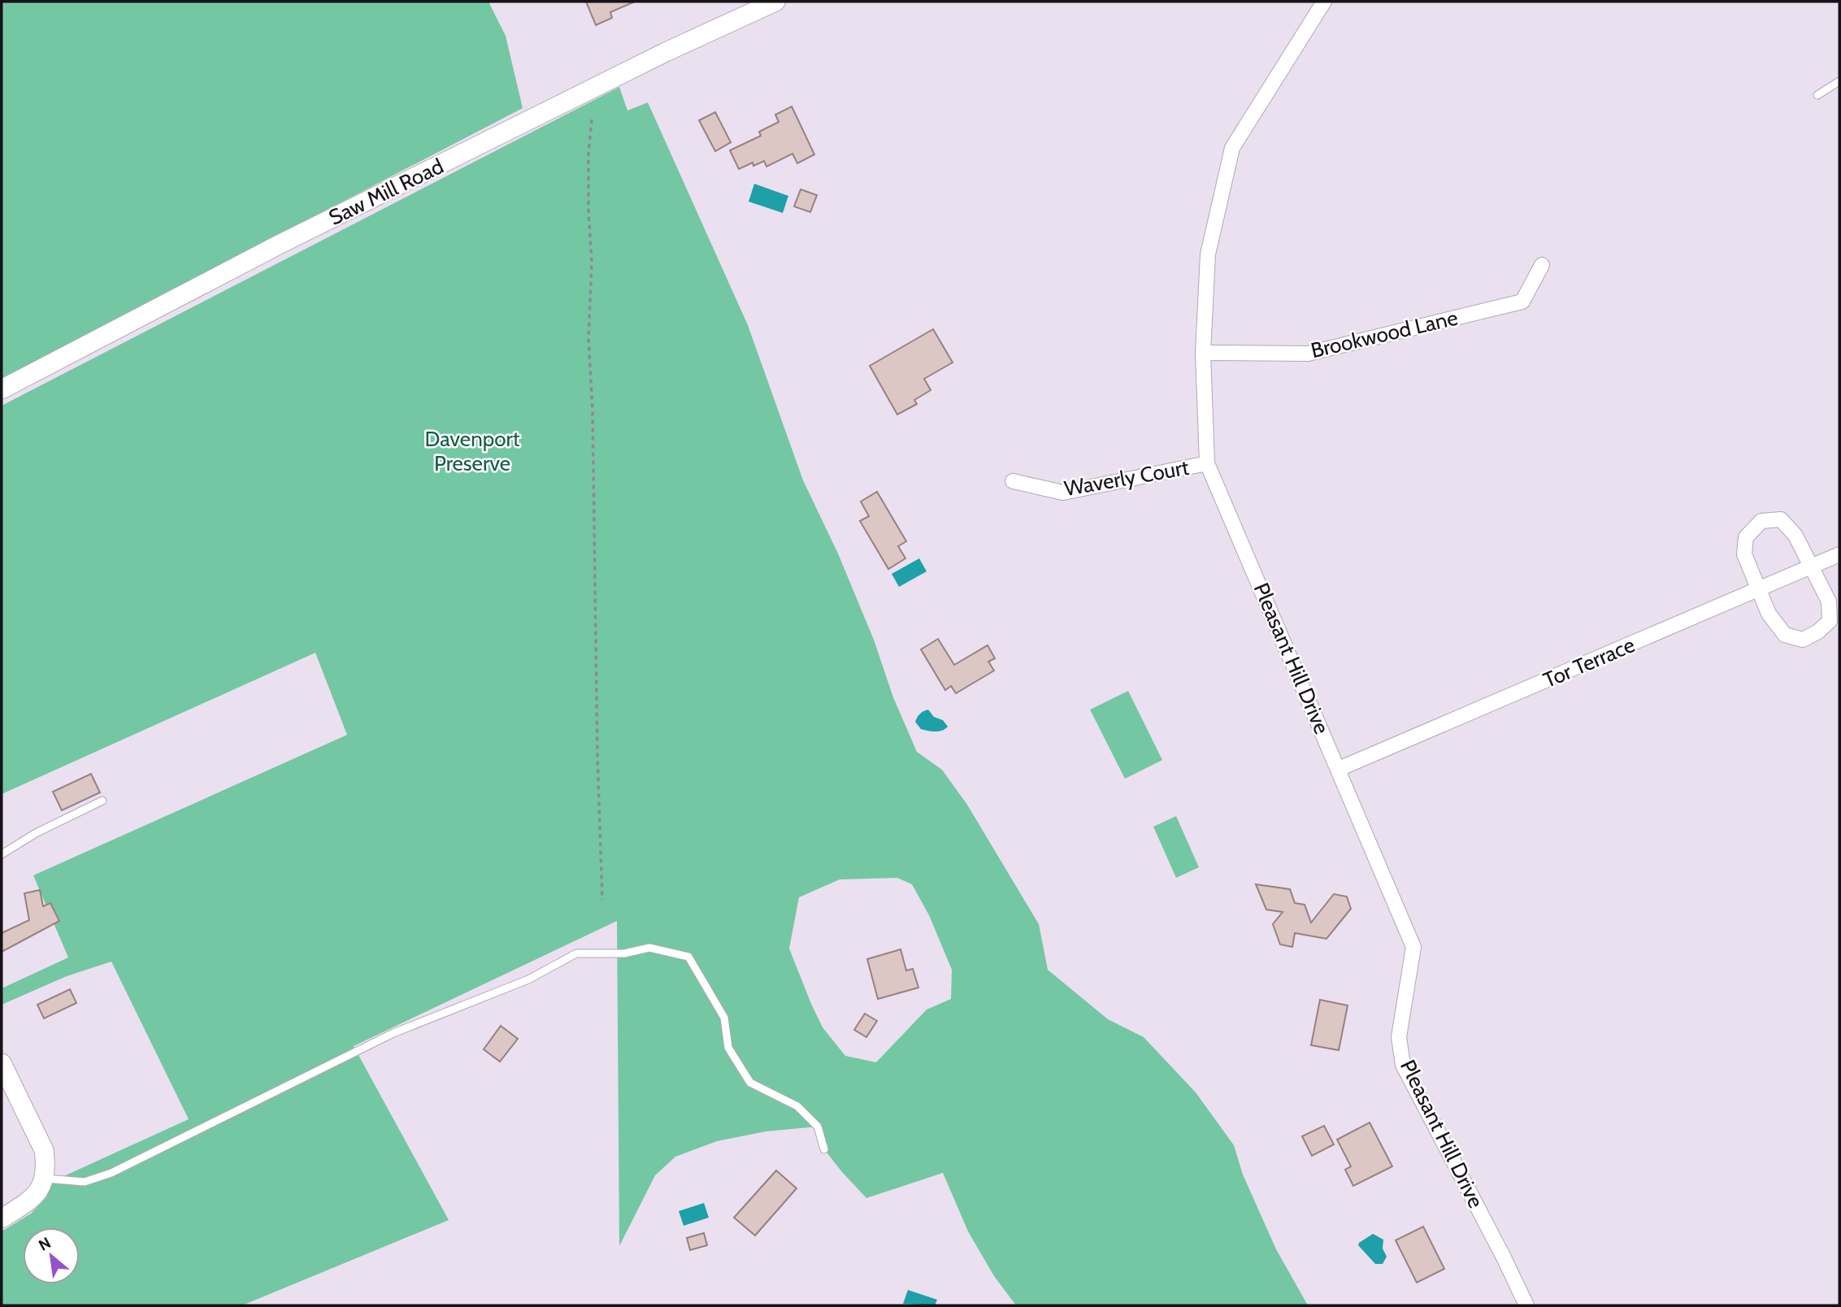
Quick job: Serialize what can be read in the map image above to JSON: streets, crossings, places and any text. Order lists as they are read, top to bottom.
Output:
{
  "streets": {
    "street": [
      "Saw Mill Road",
      "Brookwood Lane",
      "Waverly Court",
      "Pleasant Hill Drive",
      "Tor Terrace"
    ]
  },
  "crossings": [
    ["Brookwood Lane", "Pleasant Hill Drive"],
    ["Waverly Court", "Pleasant Hill Drive"],
    ["Pleasant Hill Drive", "Tor Terrace"]
  ],
  "parks": ["Davenport Preserve"],
  "north": "top left"
}
